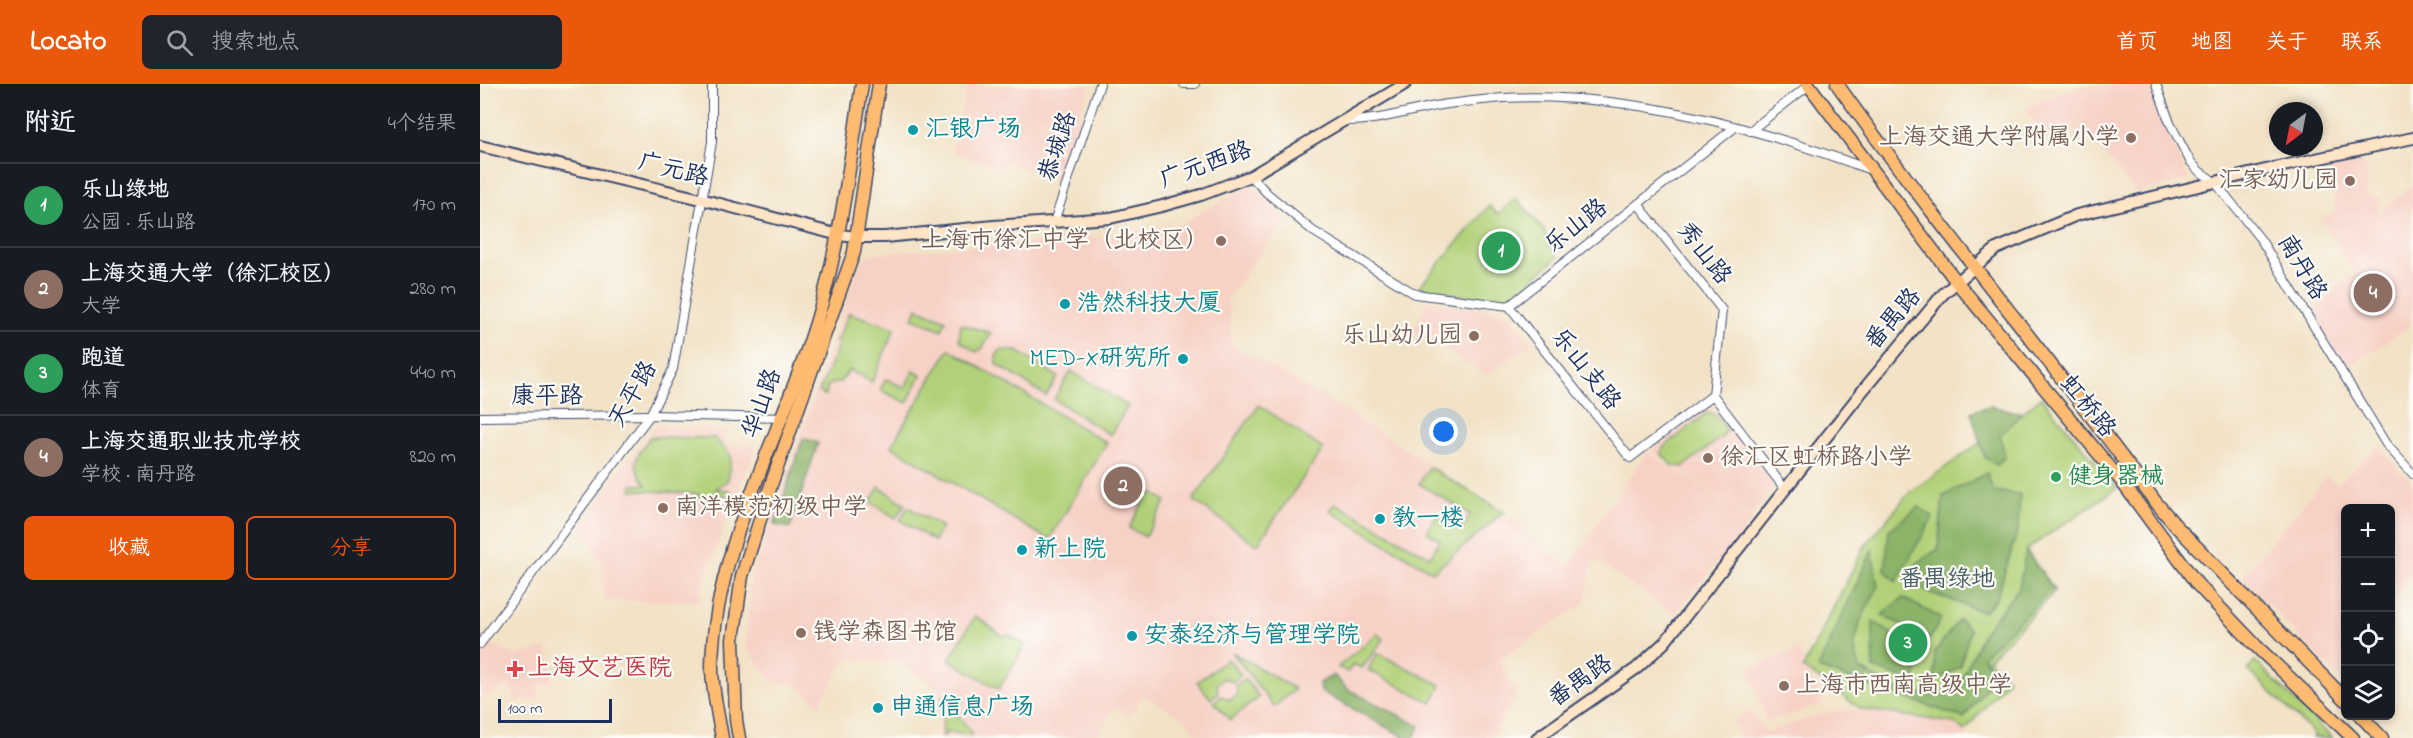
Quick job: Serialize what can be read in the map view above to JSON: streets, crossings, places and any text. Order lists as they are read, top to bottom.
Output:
{
  "streets": {
    "main road": ["华山路", "虹桥路"],
    "street": [
      "恭城路",
      "广元西路",
      "广元路",
      "乐山路",
      "秀山路",
      "南丹路",
      "番禺路",
      "乐山支路",
      "天平路",
      "康平路"
    ]
  },
  "crossings": [
    ["恭城路", "广元西路"],
    ["广元西路", "广元路"],
    ["广元西路", "华山路"],
    ["广元路", "天平路"],
    ["广元路", "华山路"],
    ["乐山路", "秀山路"],
    ["乐山路", "乐山支路"],
    ["秀山路", "乐山支路"],
    ["南丹路", "番禺路"],
    ["番禺路", "虹桥路"],
    ["天平路", "康平路"],
    ["康平路", "华山路"]
  ],
  "parks": ["番禺绿地"],
  "places": {
    "other": [
      "汇银广场",
      "上海交通大学附属小学",
      "汇家幼儿园",
      "上海市徐汇中学（北校区）",
      "浩然科技大厦",
      "乐山幼儿园",
      "MED-X研究所",
      "徐汇区虹桥路小学",
      "健身器械",
      "南洋模范初级中学",
      "教一楼",
      "新上院",
      "钱学森图书馆",
      "安泰经济与管理学院",
      "上海市西南高级中学",
      "申通信息广场"
    ],
    "health": ["上海文艺医院"]
  },
  "scale_bar": "100 m",
  "north": "bottom left",
  "page": {
    "header": "Locato",
    "search": "搜索地点",
    "nav": [
      "首页",
      "地图",
      "关于",
      "联系"
    ],
    "heading": ["附近", "4个结果"],
    "list": [
      {
        "mark": "1",
        "name": "乐山绿地",
        "note": "公园 · 乐山路",
        "value": "170 m"
      },
      {
        "mark": "2",
        "name": "上海交通大学（徐汇校区）",
        "note": "大学",
        "value": "280 m"
      },
      {
        "mark": "3",
        "name": "跑道",
        "note": "体育",
        "value": "440 m"
      },
      {
        "mark": "4",
        "name": "上海交通职业技术学校",
        "note": "学校 · 南丹路",
        "value": "820 m"
      }
    ],
    "pins": [
      "1",
      "4",
      "2",
      "3"
    ],
    "buttons": ["收藏", "分享"],
    "map_buttons": ["+", "−"],
    "scale": "100 m"
  }
}
